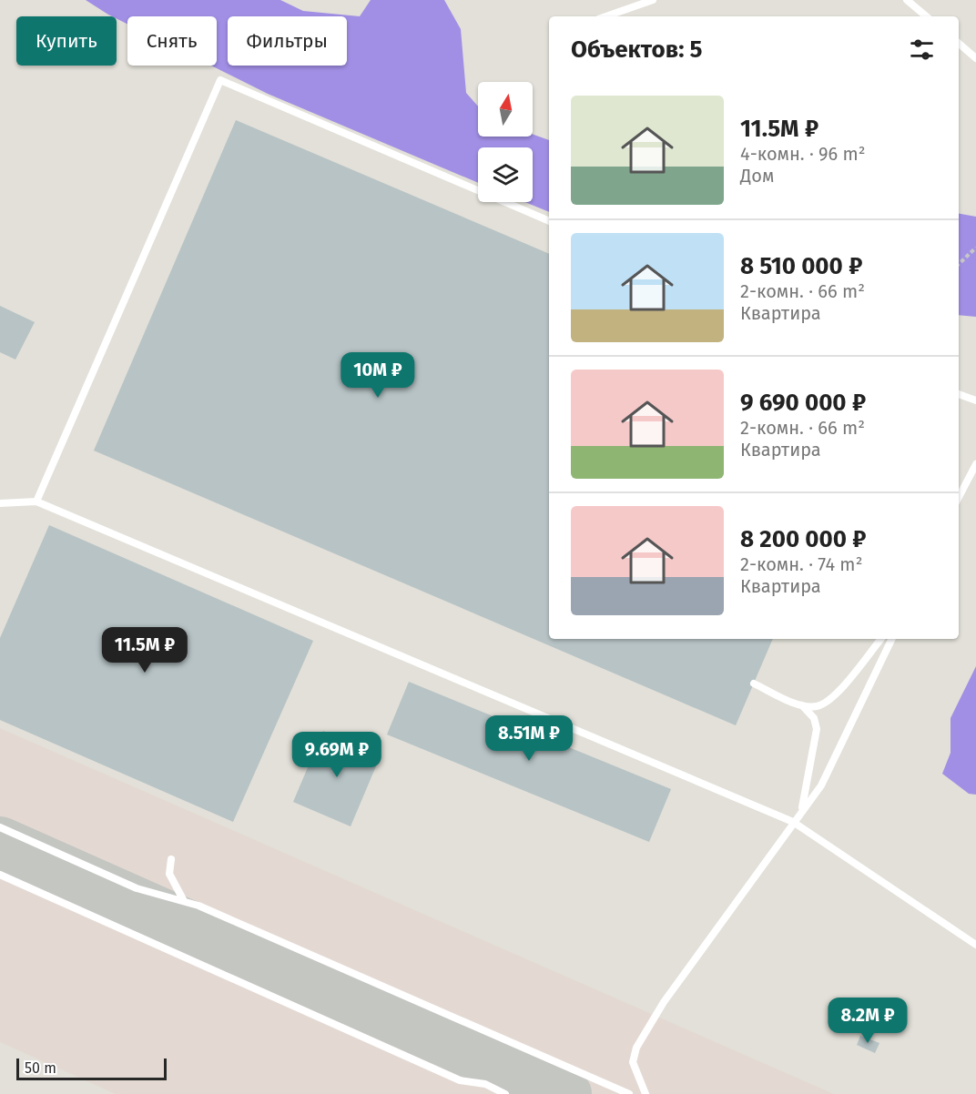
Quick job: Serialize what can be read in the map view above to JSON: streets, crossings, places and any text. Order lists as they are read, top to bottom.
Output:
{
  "scale_bar": "50 m",
  "north": "top",
  "page": {
    "chip": ["Купить", "Снять", "Фильтры"],
    "heading": "Объектов: 5",
    "list": [
      {
        "name": "11.5M ₽",
        "note": "4-комн. · 96 m² · Дом"
      },
      {
        "name": "8 510 000 ₽",
        "note": "2-комн. · 66 m² · Квартира"
      },
      {
        "name": "9 690 000 ₽",
        "note": "2-комн. · 66 m² · Квартира"
      },
      {
        "name": "8 200 000 ₽",
        "note": "2-комн. · 74 m² · Квартира"
      }
    ],
    "price": [
      "10M ₽",
      "11.5M ₽",
      "8.51M ₽",
      "9.69M ₽",
      "8.2M ₽"
    ],
    "scale": "50 m"
  }
}
